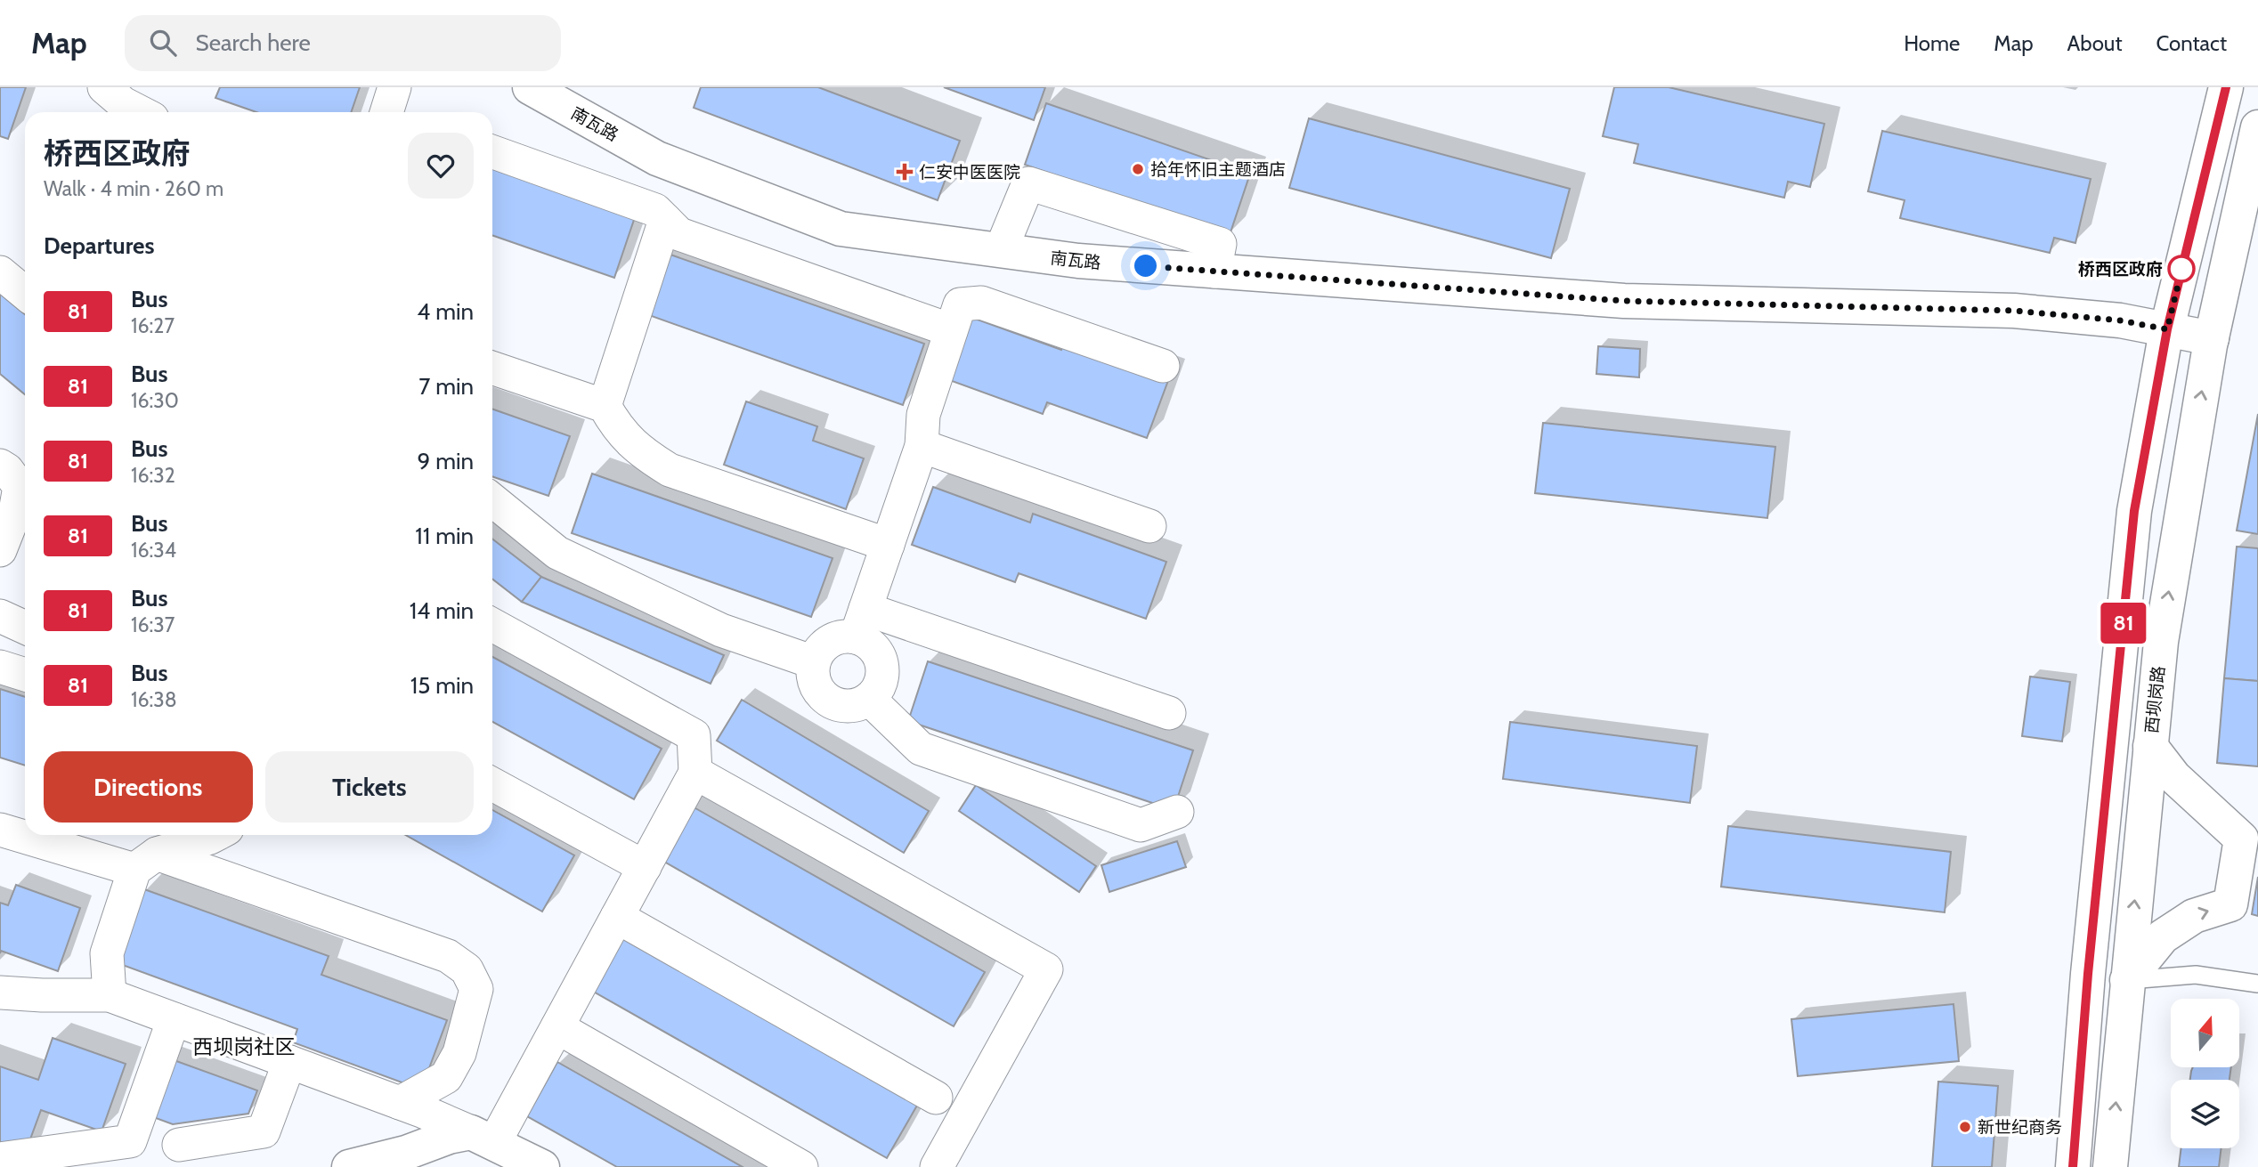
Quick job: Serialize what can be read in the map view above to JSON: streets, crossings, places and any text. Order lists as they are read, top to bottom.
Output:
{
  "streets": {
    "street": ["南瓦路", "西坝岗路"]
  },
  "crossings": [
    ["南瓦路", "西坝岗路"]
  ],
  "districts": ["西坝岗社区"],
  "places": {
    "other": ["拾年怀旧主题酒店", "桥西区政府", "新世纪商务"],
    "health": ["仁安中医医院"]
  },
  "lines": ["bus line 81"],
  "north": "top",
  "page": {
    "header": "Map",
    "search": "Search here",
    "nav": [
      "Home",
      "Map",
      "About",
      "Contact"
    ],
    "on_map": "81",
    "heading": [
      ["桥西区政府", "Walk · 4 min · 260 m"],
      "Departures"
    ],
    "list": [
      {
        "mark": "81",
        "name": "Bus",
        "note": "16:27",
        "value": "4 min"
      },
      {
        "mark": "81",
        "name": "Bus",
        "note": "16:30",
        "value": "7 min"
      },
      {
        "mark": "81",
        "name": "Bus",
        "note": "16:32",
        "value": "9 min"
      },
      {
        "mark": "81",
        "name": "Bus",
        "note": "16:34",
        "value": "11 min"
      },
      {
        "mark": "81",
        "name": "Bus",
        "note": "16:37",
        "value": "14 min"
      },
      {
        "mark": "81",
        "name": "Bus",
        "note": "16:38",
        "value": "15 min"
      }
    ],
    "buttons": ["Directions", "Tickets"]
  }
}
